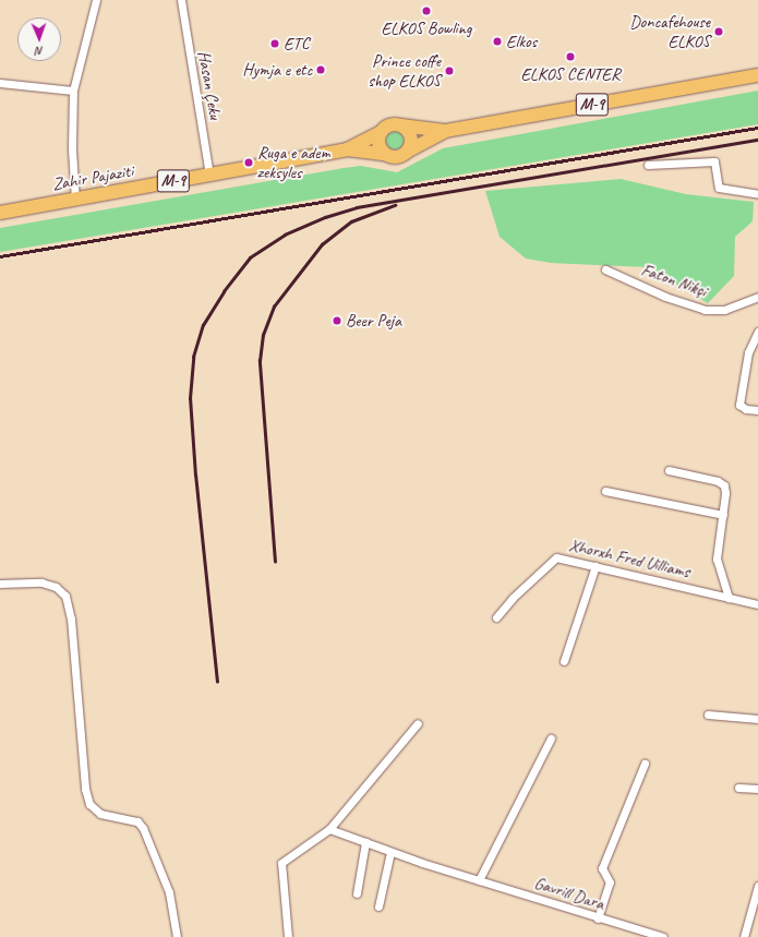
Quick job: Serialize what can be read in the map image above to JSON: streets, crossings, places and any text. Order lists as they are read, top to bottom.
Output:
{
  "streets": {
    "main road": ["M-9", "Zahir Pajaziti"],
    "street": [
      "Hasan Çeku",
      "Faton Nikçi",
      "Xhorxh Fred Uilliams",
      "Gavrill Dara"
    ]
  },
  "crossings": [
    ["Hasan Çeku", "Zahir Pajaziti"],
    ["M-9", "Zahir Pajaziti"]
  ],
  "places": [
    "ELKOS Bowling",
    "Doncafehouse ELKOS",
    "Elkos",
    "ETC",
    "ELKOS CENTER",
    "Hymja e etc",
    "Prince coffe shop ELKOS",
    "Ruga e adem zeksyles",
    "Beer Peja"
  ],
  "north": "bottom"
}
